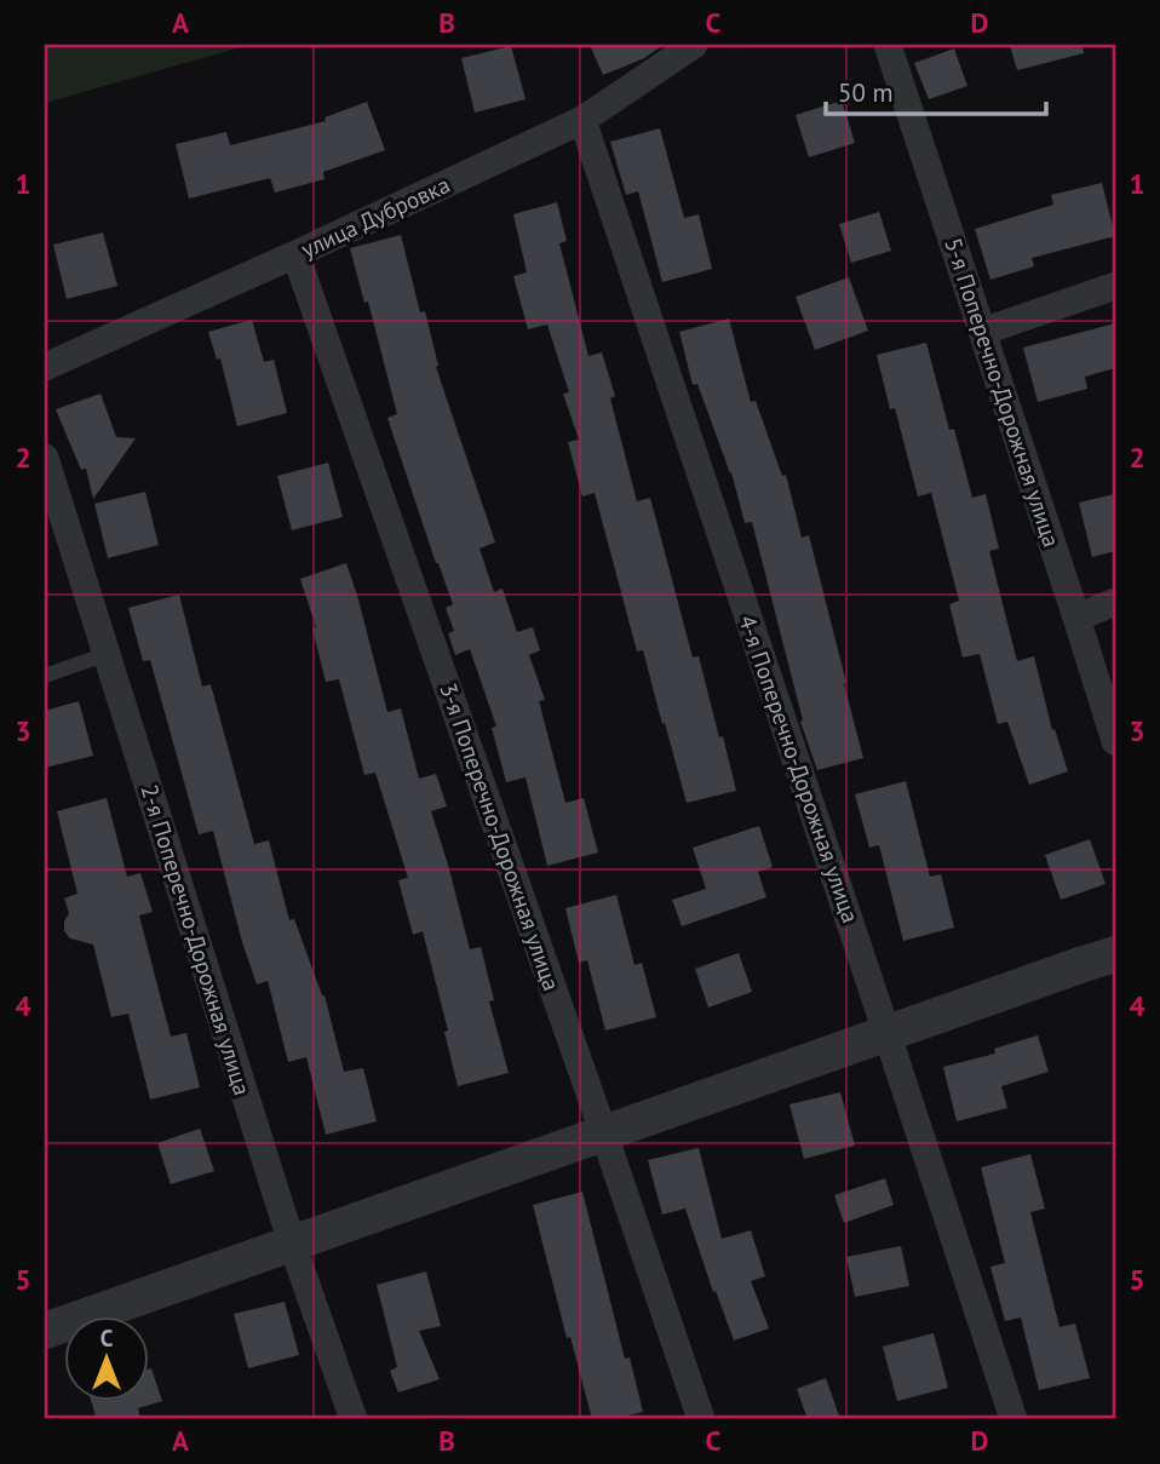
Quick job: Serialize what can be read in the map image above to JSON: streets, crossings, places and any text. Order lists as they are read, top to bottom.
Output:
{
  "streets": {
    "street": [
      "улица Дубровка",
      "5-я Поперечно-Дорожная улица",
      "4-я Поперечно-Дорожная улица",
      "3-я Поперечно-Дорожная улица",
      "2-я Поперечно-Дорожная улица"
    ]
  },
  "crossings": [
    ["улица Дубровка", "4-я Поперечно-Дорожная улица"],
    ["улица Дубровка", "3-я Поперечно-Дорожная улица"]
  ],
  "scale_bar": "50 m",
  "north": "top",
  "grid": {
    "columns": [
      "A",
      "B",
      "C",
      "D"
    ],
    "rows": [
      "1",
      "2",
      "3",
      "4",
      "5"
    ]
  }
}
